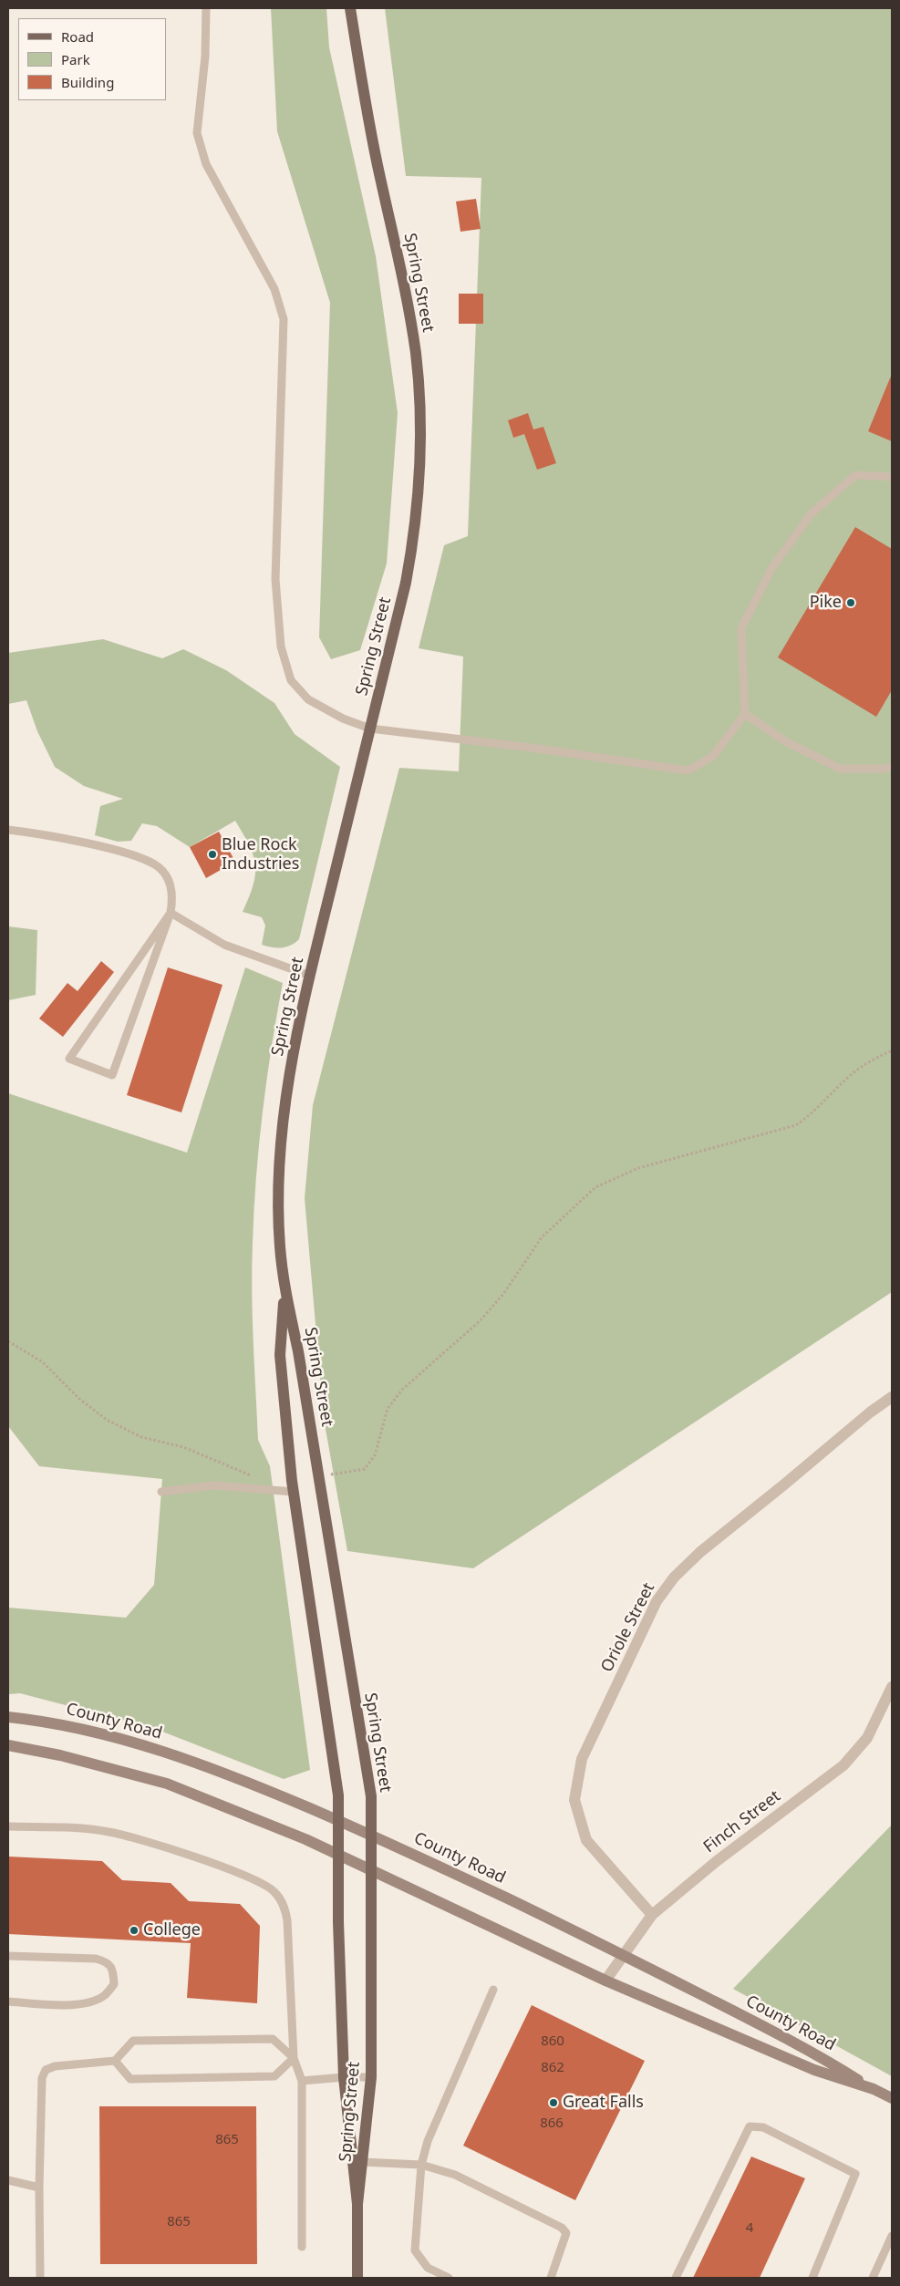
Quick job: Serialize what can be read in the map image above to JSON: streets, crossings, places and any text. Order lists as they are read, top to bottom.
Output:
{
  "streets": {
    "main road": ["Spring Street", "County Road"],
    "street": ["Oriole Street", "Finch Street"]
  },
  "crossings": [
    ["Spring Street", "County Road"],
    ["Oriole Street", "Finch Street"],
    ["County Road", "Finch Street"]
  ],
  "places": [
    "Pike",
    "Blue Rock Industries",
    "College",
    "Great Falls"
  ],
  "house_numbers": [
    "860",
    "862",
    "866",
    "865",
    "865",
    "4"
  ],
  "legend": ["Road", "Park", "Building"]
}
